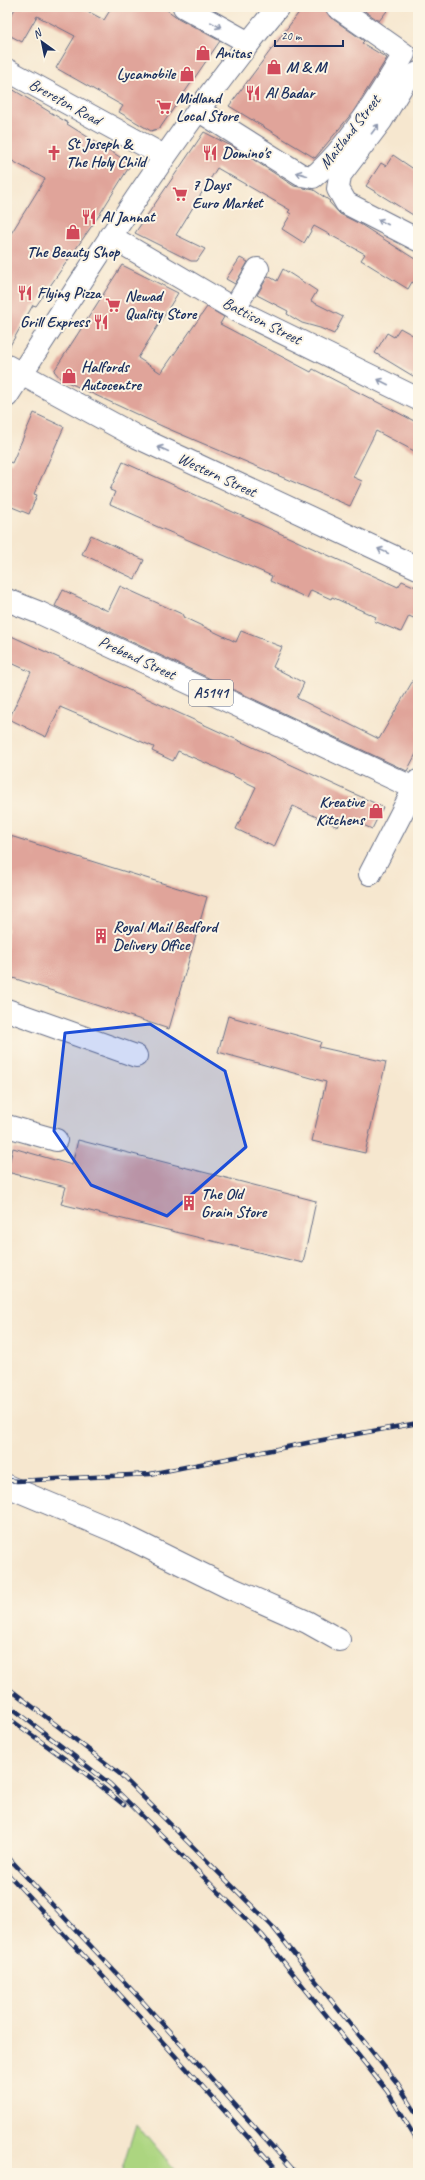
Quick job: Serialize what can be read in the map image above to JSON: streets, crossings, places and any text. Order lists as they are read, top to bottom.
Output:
{
  "streets": {
    "street": [
      "Brereton Road",
      "Maitland Street",
      "Battison Street",
      "Western Street",
      "Prebend Street",
      "A5141"
    ]
  },
  "one_way": ["Battison Street", "Western Street"],
  "places": {
    "shop": [
      "Anitas",
      "M & M",
      "Lycamobile",
      "The Beauty Shop",
      "Halfords Autocentre",
      "Kreative Kitchens"
    ],
    "restaurant": [
      "Al Badar",
      "Domino's",
      "Al Jannat",
      "Flying Pizza",
      "Grill Express"
    ],
    "supermarket": ["Midland Local Store", "7 Days Euro Market", "Newad Quality Store"],
    "church": ["St Joseph & The Holy Child"],
    "building": ["Royal Mail Bedford Delivery Office", "The Old Grain Store"]
  },
  "scale_bar": "20 m",
  "north": "top left"
}
